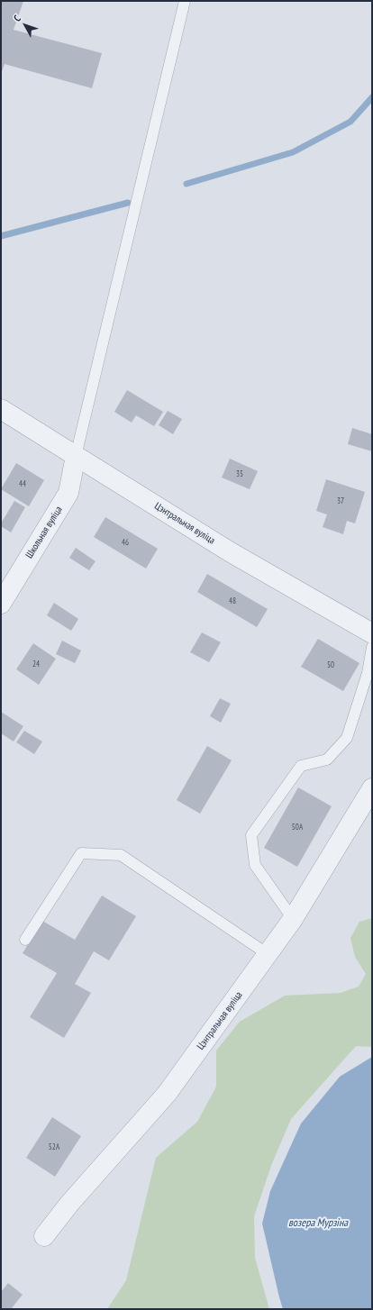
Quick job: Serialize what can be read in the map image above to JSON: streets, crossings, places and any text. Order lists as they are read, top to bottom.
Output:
{
  "streets": {
    "street": ["Цэнтральная вуліца", "Школьная вуліца"]
  },
  "crossings": [
    ["Цэнтральная вуліца", "Школьная вуліца"]
  ],
  "water": ["возера Мурзіна"],
  "house_numbers": [
    "35",
    "44",
    "37",
    "46",
    "48",
    "24",
    "50",
    "50А",
    "52А"
  ],
  "north": "top left"
}
